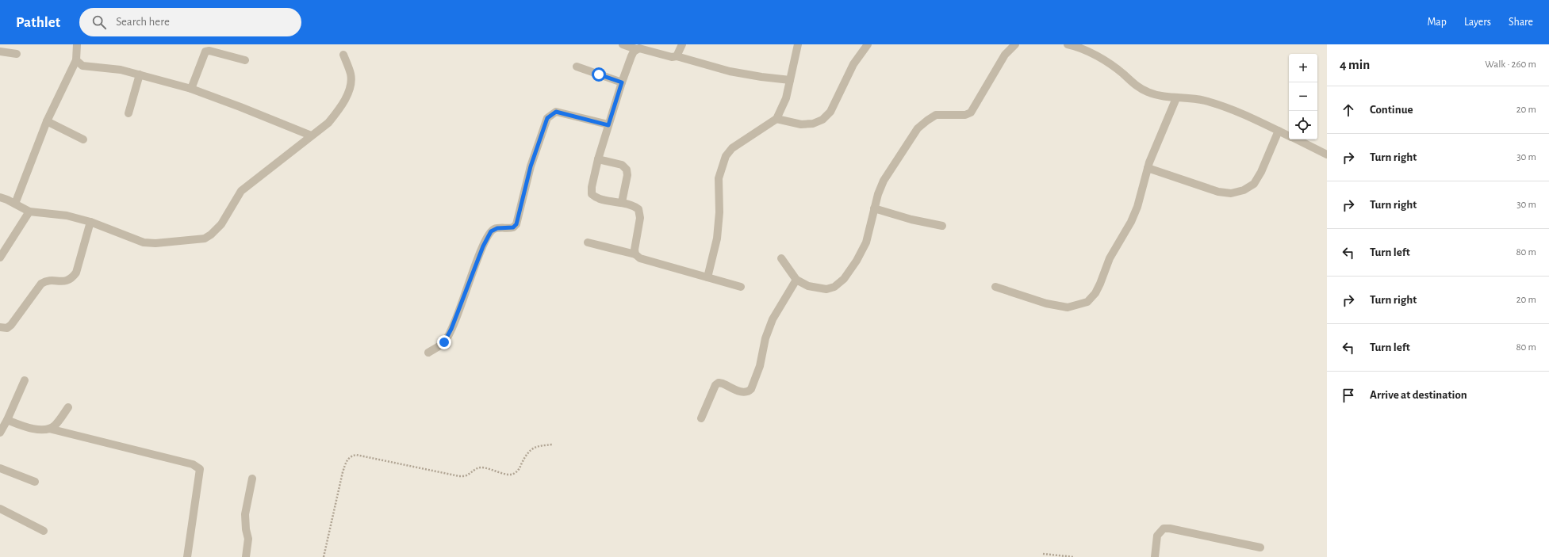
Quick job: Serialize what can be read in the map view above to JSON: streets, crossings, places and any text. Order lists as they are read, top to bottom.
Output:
{
  "page": {
    "header": "Pathlet",
    "search": "Search here",
    "nav": ["Map", "Layers", "Share"],
    "heading": ["4 min", "Walk · 260 m"],
    "map_buttons": ["+", "−"],
    "list": [
      ["Continue", "20 m"],
      ["Turn right", "30 m"],
      ["Turn right", "30 m"],
      ["Turn left", "80 m"],
      ["Turn right", "20 m"],
      ["Turn left", "80 m"],
      "Arrive at destination"
    ]
  }
}
